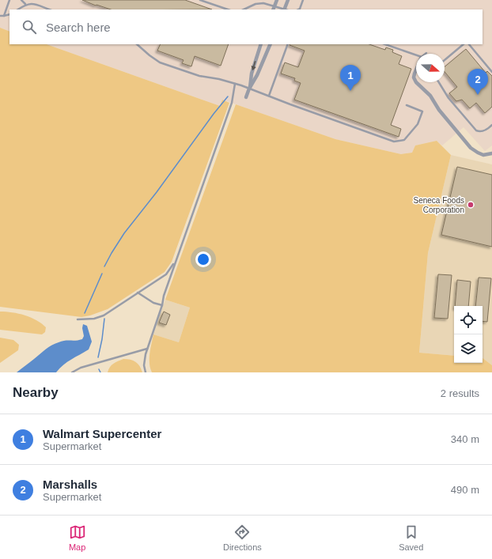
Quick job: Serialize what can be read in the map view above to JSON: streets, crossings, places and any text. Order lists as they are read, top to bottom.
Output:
{
  "places": ["Seneca Foods Corporation"],
  "north": "right",
  "page": {
    "search": "Search here",
    "pins": ["1", "2"],
    "heading": ["Nearby", "2 results"],
    "list": [
      {
        "mark": "1",
        "name": "Walmart Supercenter",
        "note": "Supermarket",
        "value": "340 m"
      },
      {
        "mark": "2",
        "name": "Marshalls",
        "note": "Supermarket",
        "value": "490 m"
      }
    ],
    "nav": ["Map", "Directions", "Saved"]
  }
}
